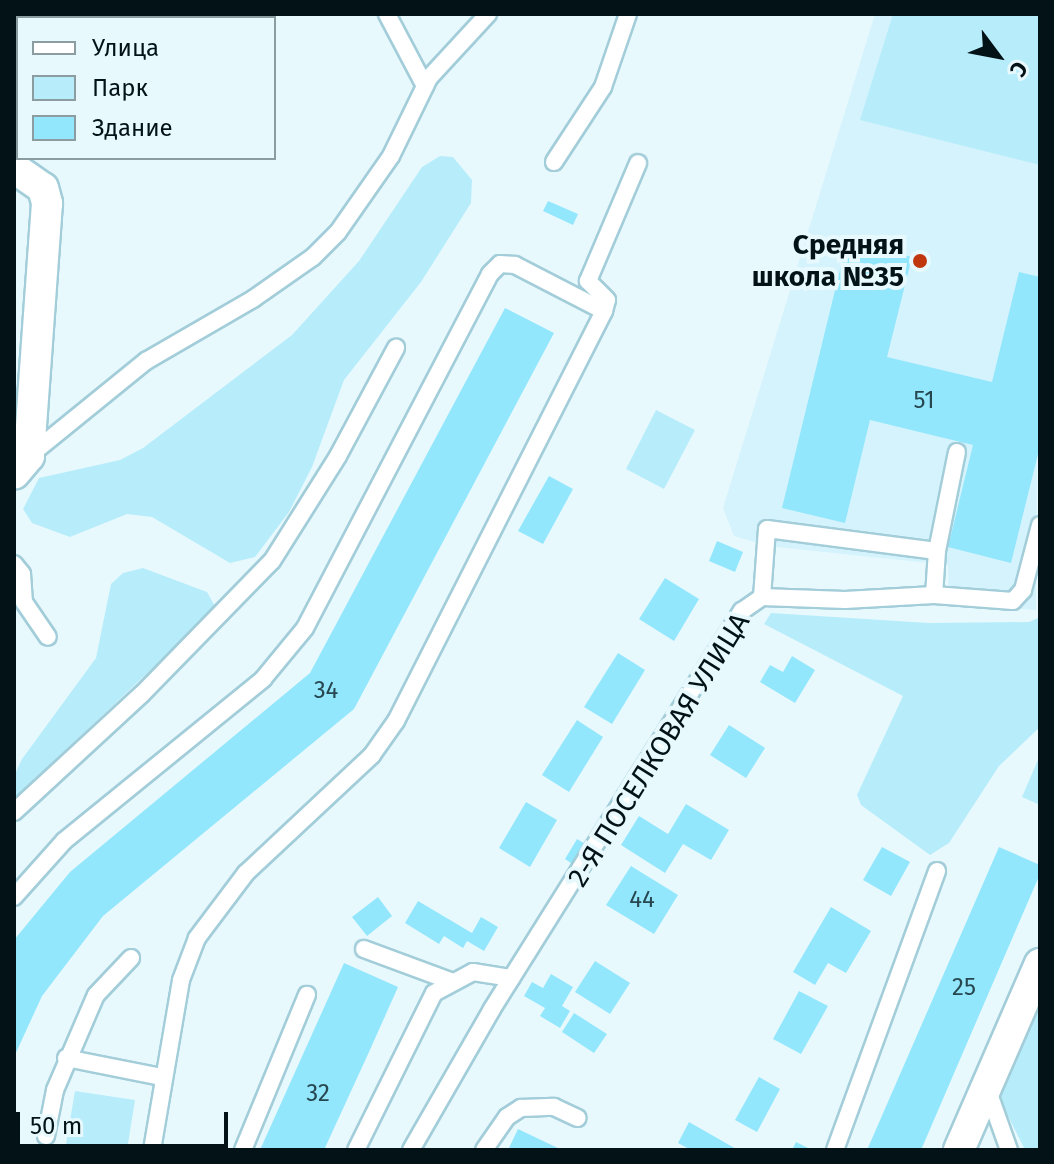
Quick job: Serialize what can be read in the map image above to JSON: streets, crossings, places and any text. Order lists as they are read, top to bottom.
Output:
{
  "streets": {
    "lane": ["2-Я ПОСЕЛКОВАЯ УЛИЦА"]
  },
  "places": ["Средняя школа №35"],
  "house_numbers": [
    "51",
    "34",
    "44",
    "25",
    "32"
  ],
  "legend": ["Улица", "Парк", "Здание"],
  "scale_bar": "50 m",
  "north": "bottom right"
}
